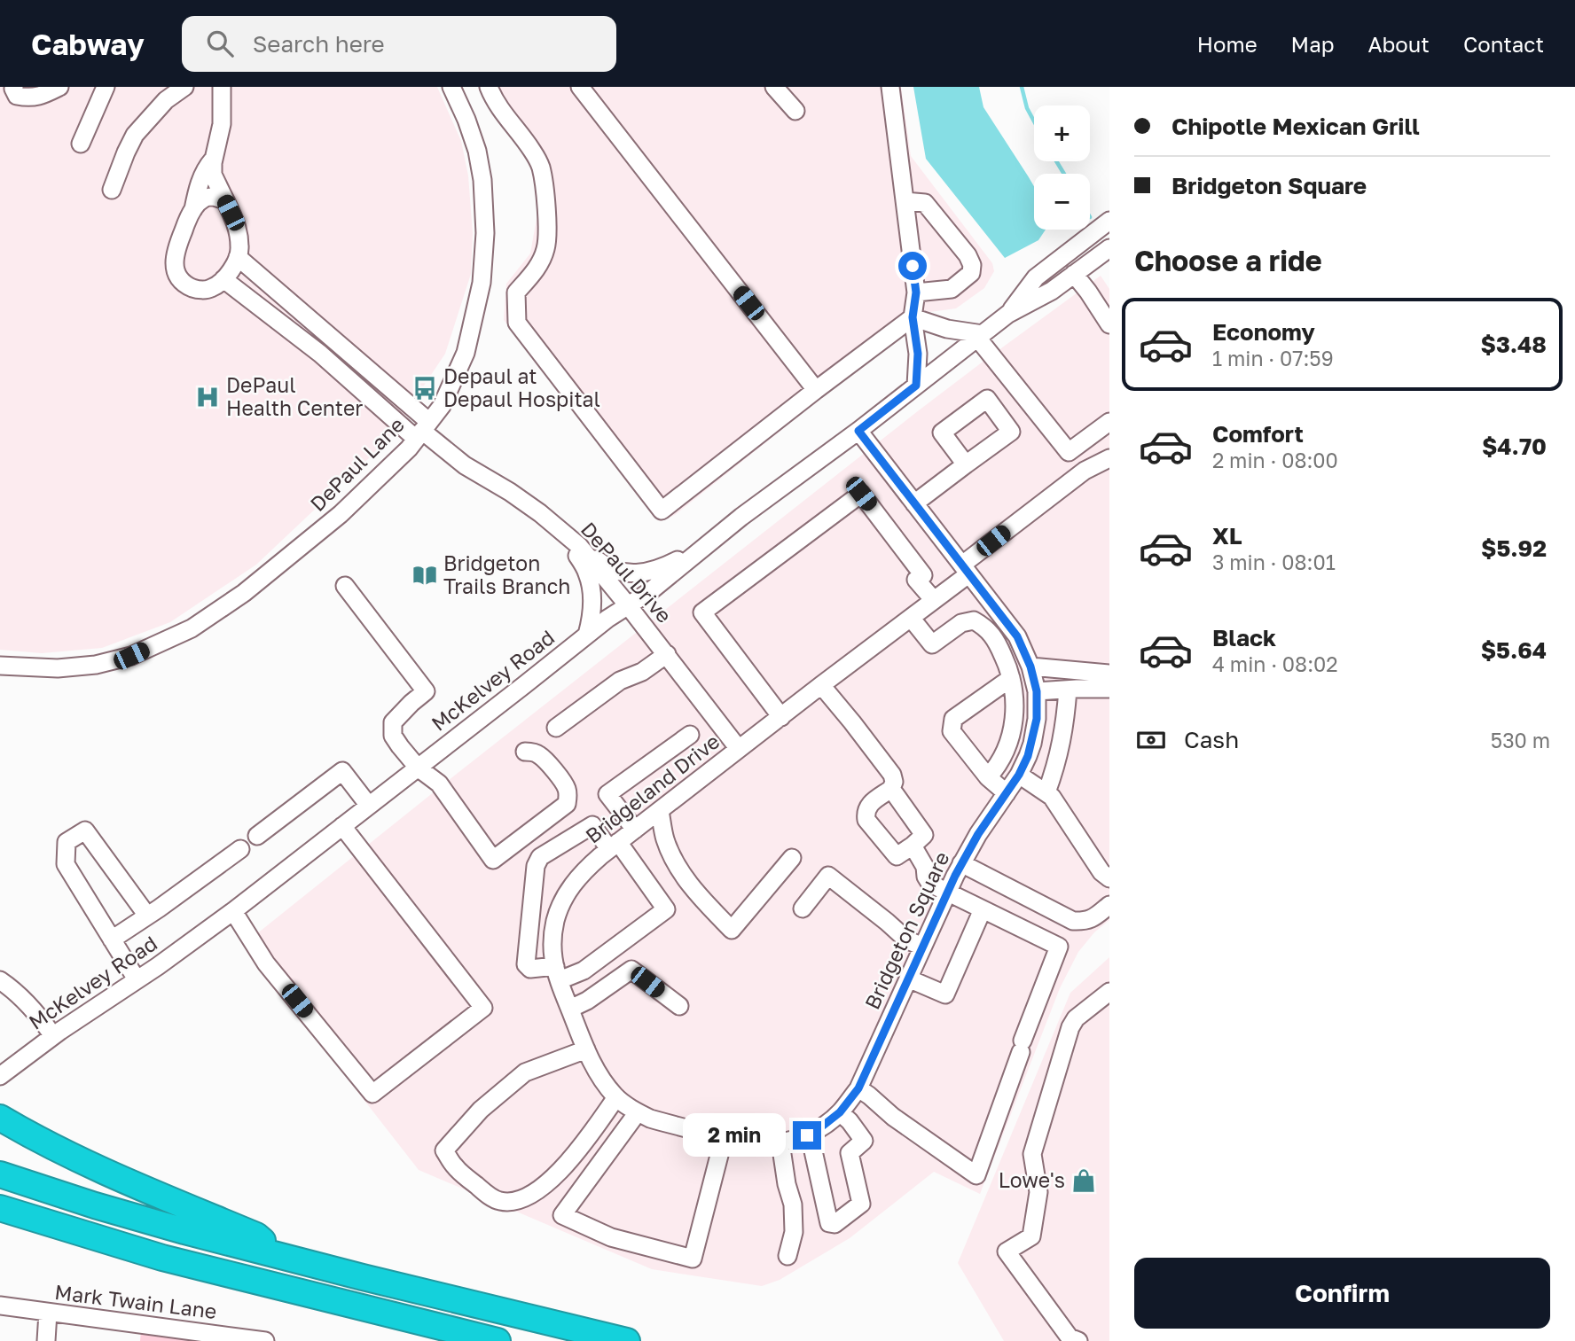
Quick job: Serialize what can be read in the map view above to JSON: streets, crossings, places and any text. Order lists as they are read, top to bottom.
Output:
{
  "streets": {
    "street": [
      "DePaul Lane",
      "DePaul Drive",
      "McKelvey Road",
      "Bridgeland Drive",
      "Bridgeton Square",
      "Mark Twain Lane"
    ]
  },
  "crossings": [
    ["DePaul Lane", "DePaul Drive"],
    ["DePaul Drive", "McKelvey Road"],
    ["DePaul Drive", "Bridgeland Drive"],
    ["McKelvey Road", "Bridgeton Square"],
    ["Bridgeland Drive", "Bridgeton Square"]
  ],
  "places": {
    "bus stop": ["Depaul at Depaul Hospital"],
    "hospital": ["DePaul Health Center"],
    "library": ["Bridgeton Trails Branch"],
    "shop": ["Lowe's"]
  },
  "page": {
    "header": "Cabway",
    "search": "Search here",
    "nav": [
      "Home",
      "Map",
      "About",
      "Contact"
    ],
    "banner": ["Chipotle Mexican Grill", "Bridgeton Square"],
    "map_buttons": ["+", "−"],
    "heading": "Choose a ride",
    "list": [
      {
        "name": "Economy",
        "note": "1 min · 07:59",
        "value": "$3.48"
      },
      {
        "name": "Comfort",
        "note": "2 min · 08:00",
        "value": "$4.70"
      },
      {
        "name": "XL",
        "note": "3 min · 08:01",
        "value": "$5.92"
      },
      {
        "name": "Black",
        "note": "4 min · 08:02",
        "value": "$5.64"
      }
    ],
    "pay": ["Cash", "530 m"],
    "bubble": "2 min",
    "buttons": "Confirm"
  }
}
